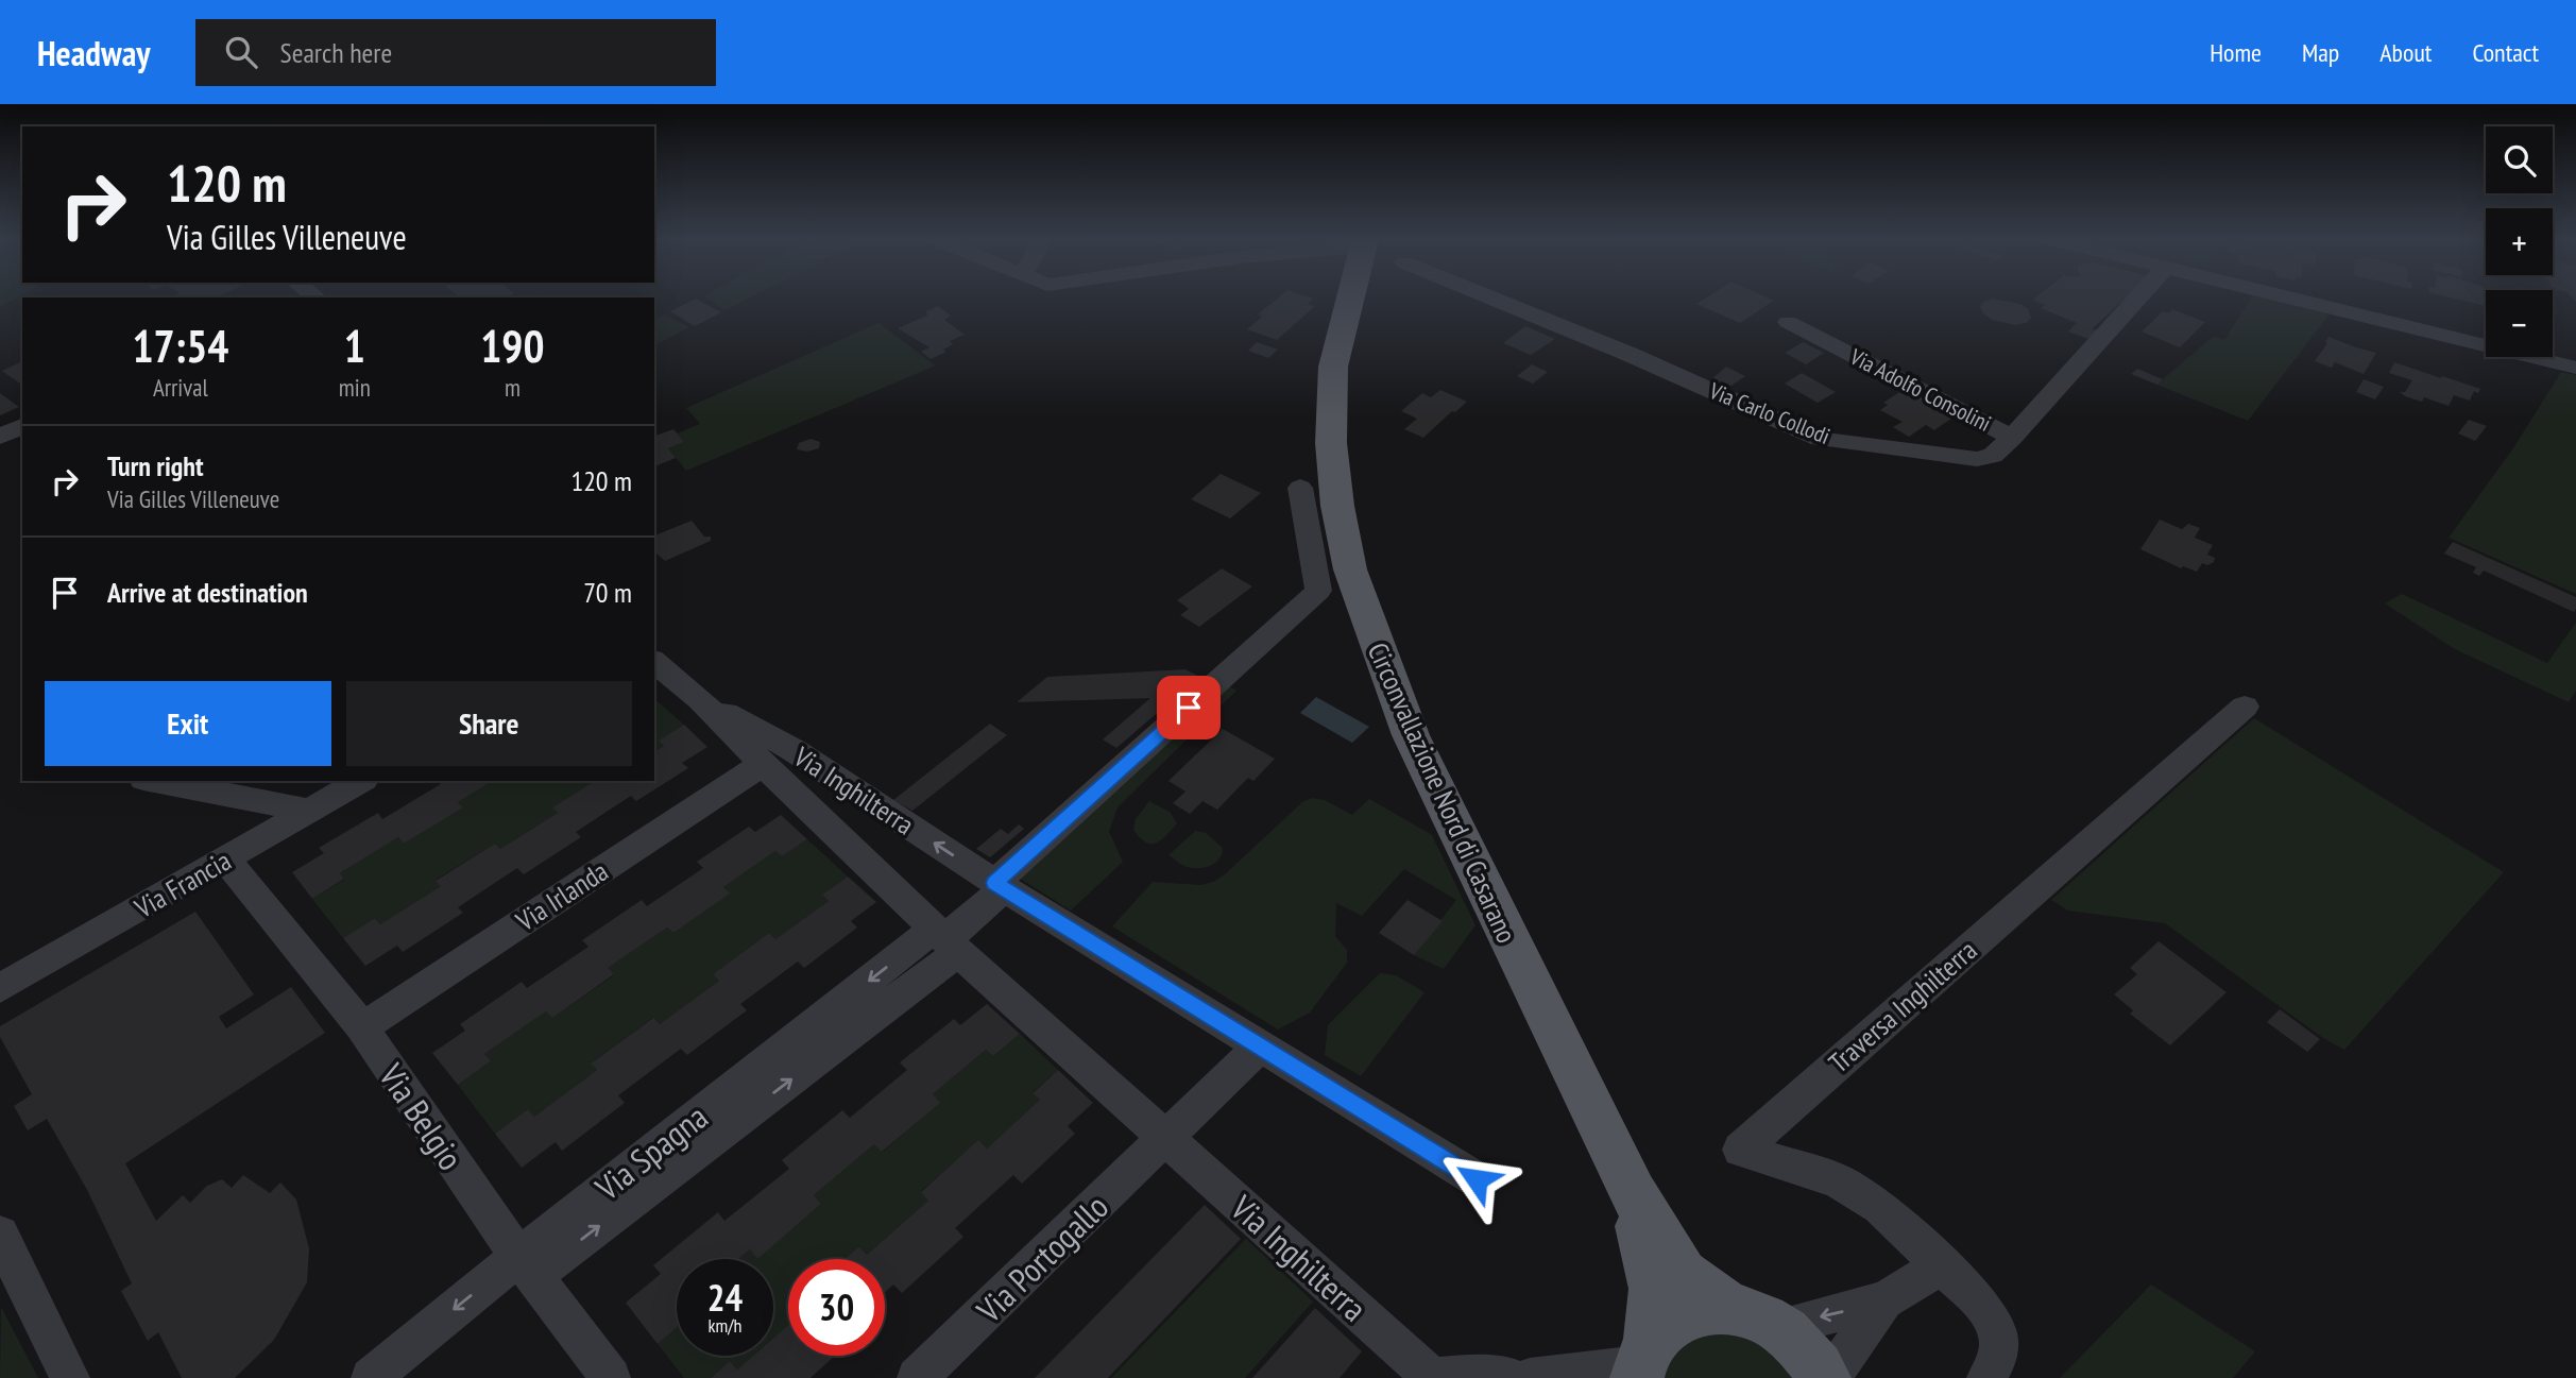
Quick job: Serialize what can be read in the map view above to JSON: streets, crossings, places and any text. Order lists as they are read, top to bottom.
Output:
{
  "streets": {
    "main road": ["Circonvallazione Nord di Casarano"],
    "street": [
      "Via Adolfo Consolini",
      "Via Carlo Collodi",
      "Via Inghilterra",
      "Via Francia",
      "Via Irlanda",
      "Traversa Inghilterra",
      "Via Belgio",
      "Via Spagna",
      "Via Portogallo"
    ]
  },
  "crossings": [
    ["Via Adolfo Consolini", "Via Carlo Collodi"],
    ["Via Inghilterra", "Via Irlanda"],
    ["Via Inghilterra", "Via Spagna"],
    ["Via Inghilterra", "Via Portogallo"],
    ["Via Francia", "Via Belgio"],
    ["Via Irlanda", "Via Belgio"],
    ["Via Belgio", "Via Spagna"]
  ],
  "page": {
    "header": "Headway",
    "search": "Search here",
    "nav": [
      "Home",
      "Map",
      "About",
      "Contact"
    ],
    "map_buttons": ["+", "−"],
    "turn": ["120 m", "Via Gilles Villeneuve"],
    "eta": [
      "17:54",
      "Arrival",
      "1",
      "min",
      "190",
      "m"
    ],
    "list": [
      {
        "name": "Turn right",
        "note": "Via Gilles Villeneuve",
        "value": "120 m"
      },
      {
        "name": "Arrive at destination",
        "value": "70 m"
      }
    ],
    "buttons": ["Exit", "Share"],
    "speed": "24 km/h",
    "limit": "30"
  }
}
